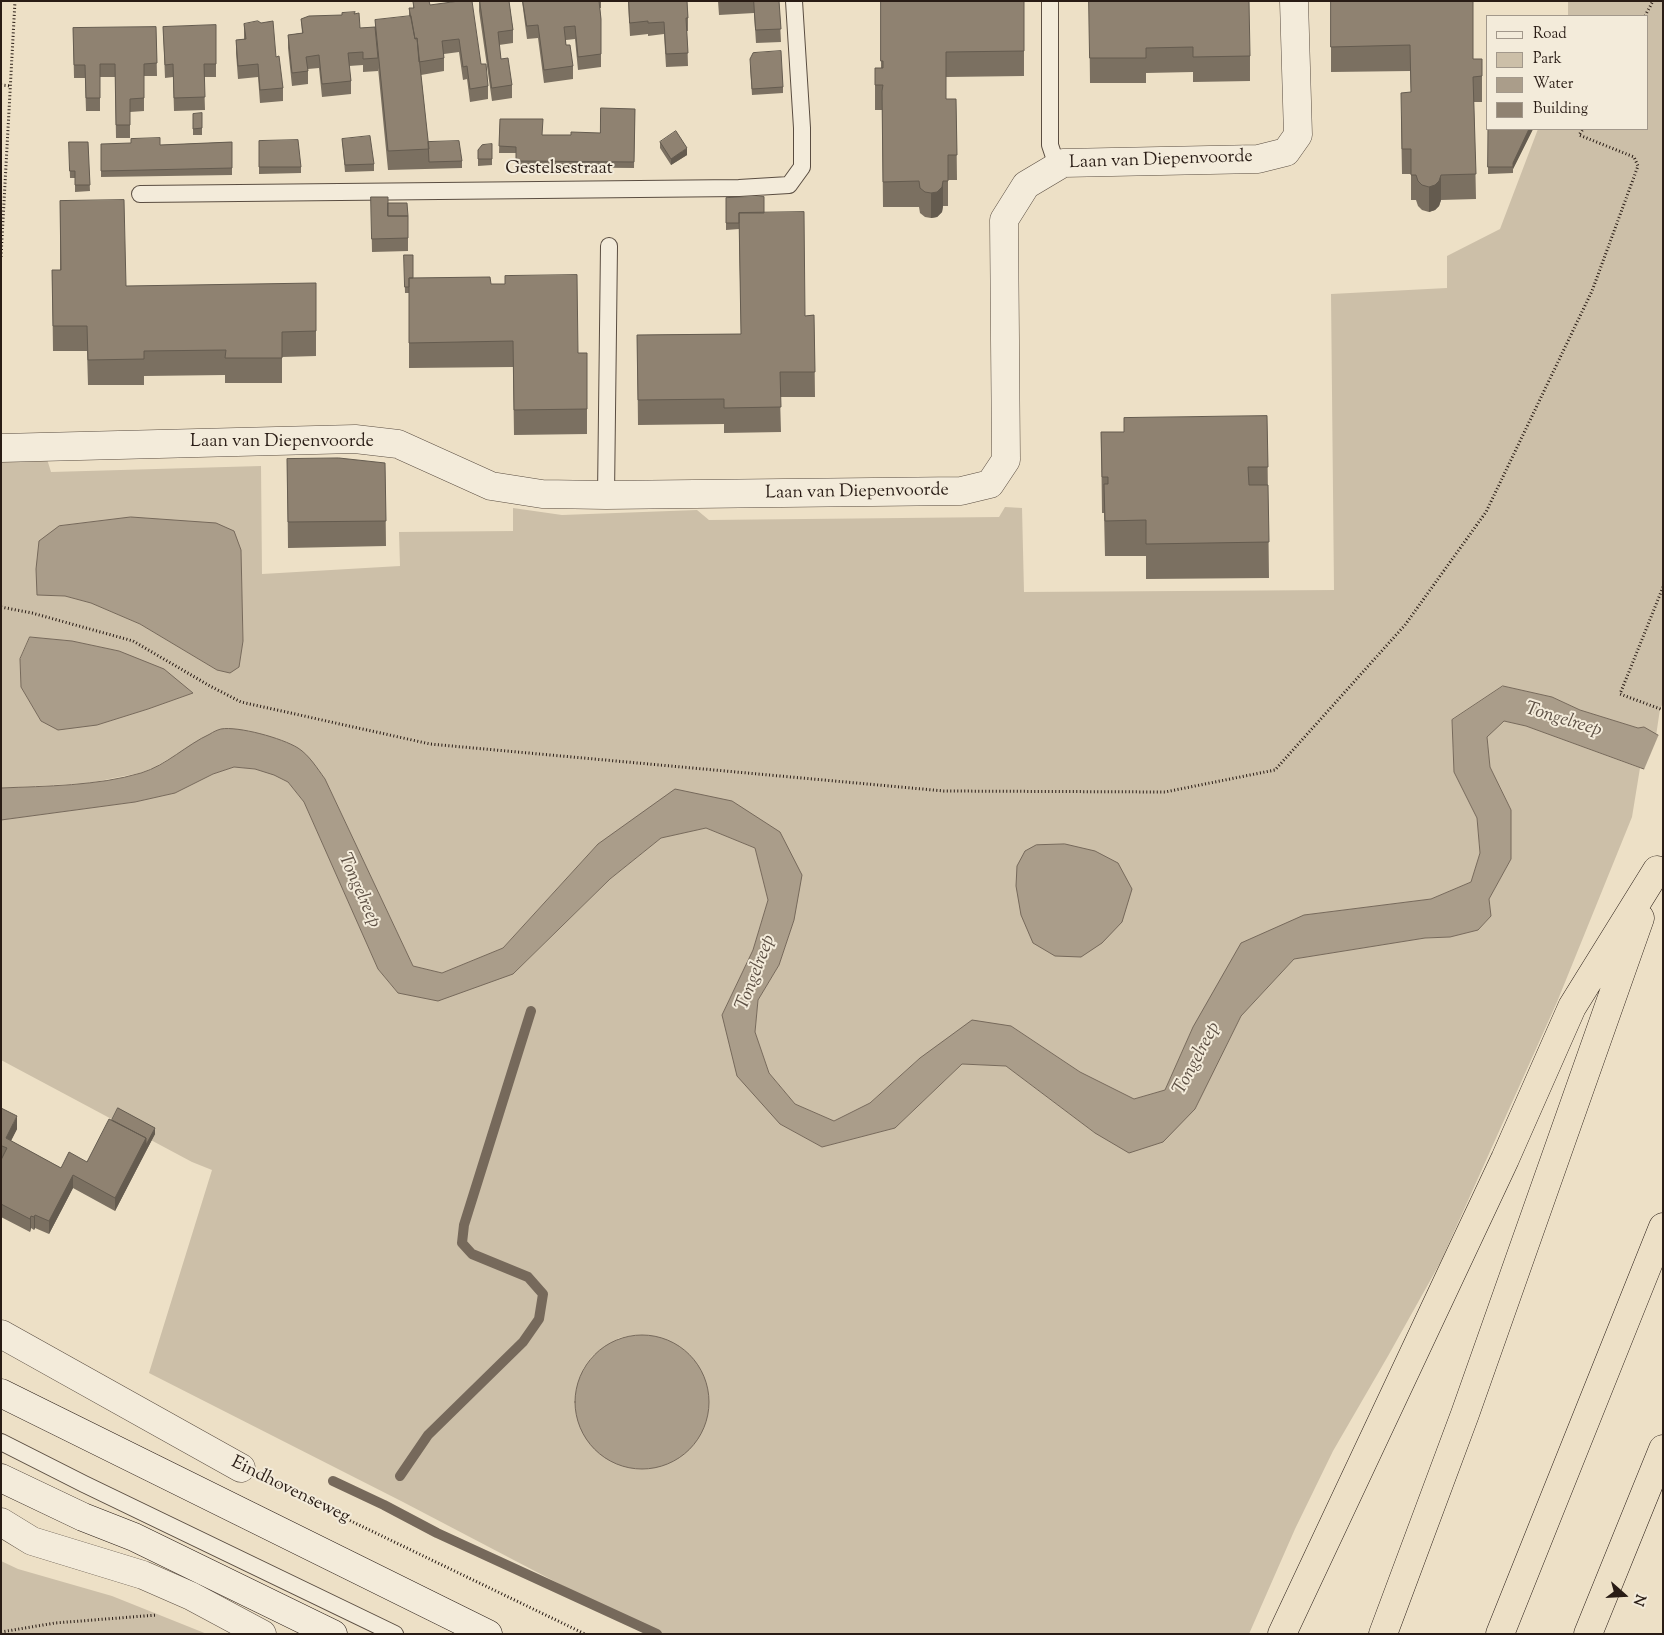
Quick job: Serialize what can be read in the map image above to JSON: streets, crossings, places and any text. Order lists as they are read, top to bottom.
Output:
{
  "streets": {
    "street": ["Laan van Diepenvoorde", "Eindhovenseweg"],
    "lane": ["Gestelsestraat"]
  },
  "water": ["Tongelreep"],
  "legend": [
    "Road",
    "Park",
    "Water",
    "Building"
  ],
  "north": "right"
}
